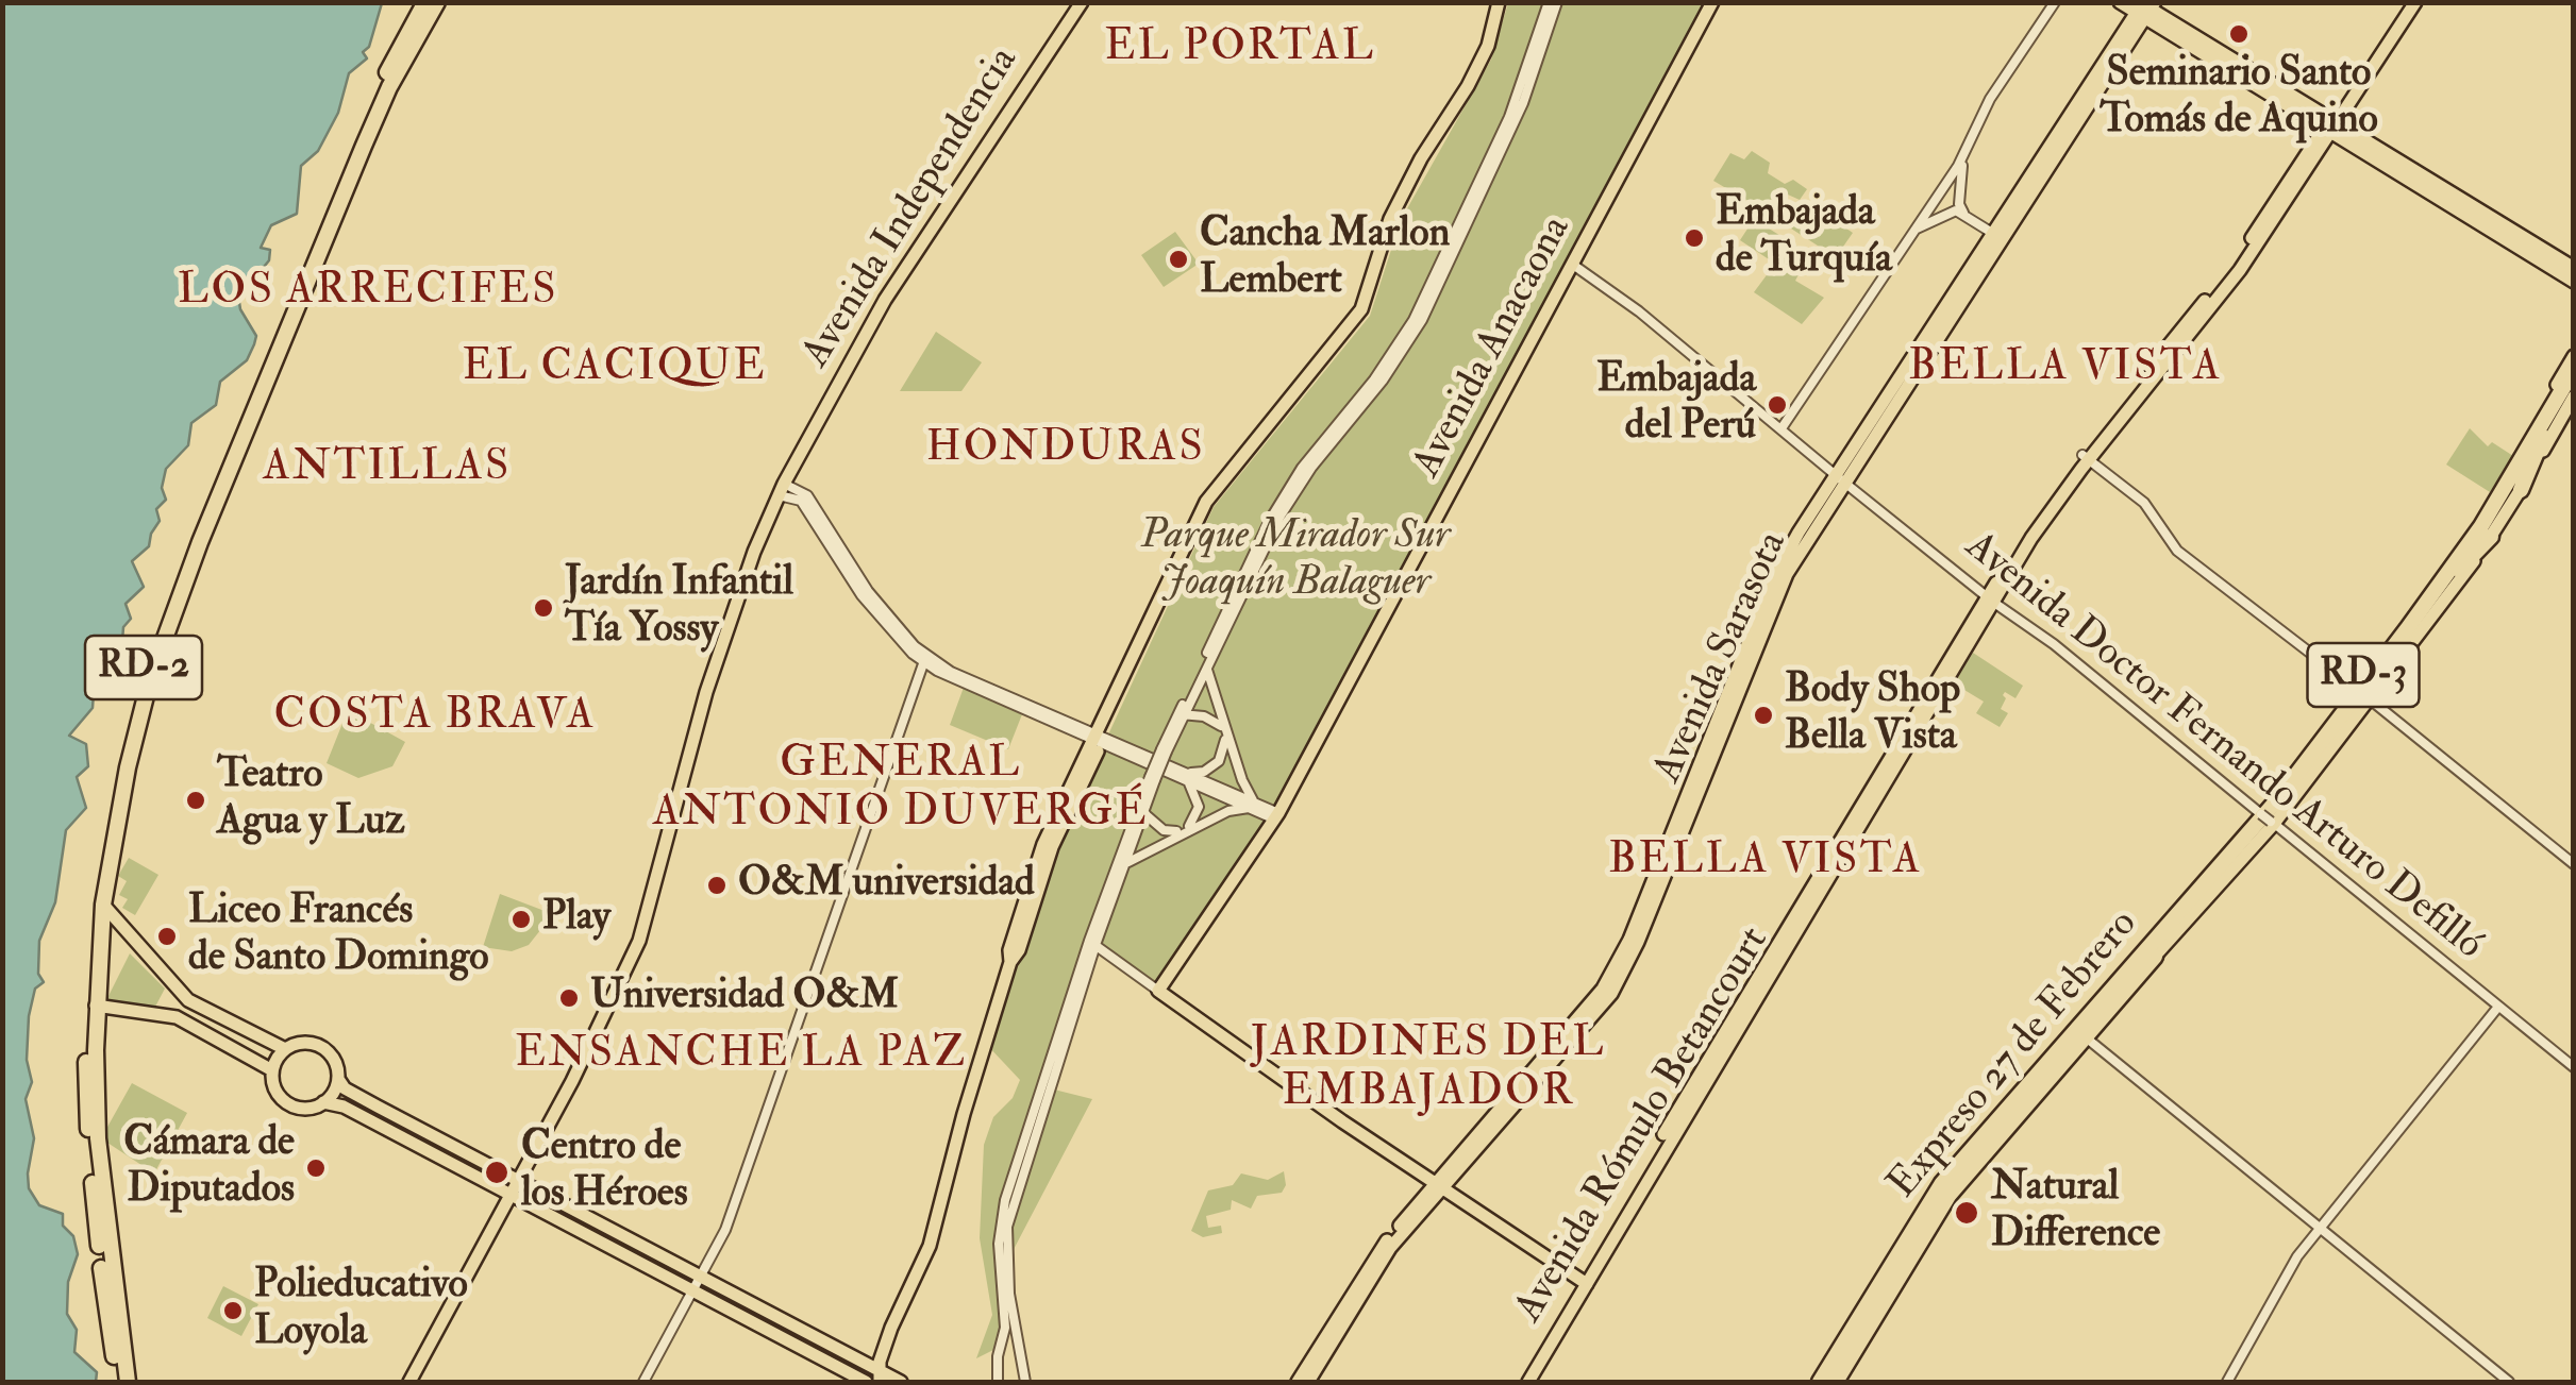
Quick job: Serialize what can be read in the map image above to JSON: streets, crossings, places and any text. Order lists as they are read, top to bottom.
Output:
{
  "streets": {
    "highway": ["RD-2", "RD-3", "Expreso 27 de Febrero"],
    "main road": [
      "Avenida Independencia",
      "Avenida Anacaona",
      "Avenida Sarasota",
      "Avenida Rómulo Betancourt"
    ],
    "street": ["Avenida Doctor Fernando Arturo Defilló"]
  },
  "crossings": [
    ["Avenida Anacaona", "Avenida Doctor Fernando Arturo Defilló"],
    ["Avenida Sarasota", "Avenida Doctor Fernando Arturo Defilló"],
    ["RD-3", "Avenida Doctor Fernando Arturo Defilló"],
    ["RD-3", "Expreso 27 de Febrero"],
    ["Avenida Doctor Fernando Arturo Defilló", "Avenida Rómulo Betancourt"]
  ],
  "districts": [
    "EL PORTAL",
    "LOS ARRECIFES",
    "EL CACIQUE",
    "BELLA VISTA",
    "HONDURAS",
    "ANTILLAS",
    "COSTA BRAVA",
    "GENERAL ANTONIO DUVERGÉ",
    "BELLA VISTA",
    "JARDINES DEL EMBAJADOR",
    "ENSANCHE LA PAZ"
  ],
  "parks": ["Parque Mirador Sur Joaquín Balaguer"],
  "places": [
    "Seminario Santo Tomás de Aquino",
    "Embajada de Turquía",
    "Cancha Marlon Lembert",
    "Embajada del Perú",
    "Jardín Infantil Tía Yossy",
    "Body Shop Bella Vista",
    "Teatro Agua y Luz",
    "O&M universidad",
    "Play",
    "Liceo Francés de Santo Domingo",
    "Universidad O&M",
    "Cámara de Diputados",
    "Centro de los Héroes",
    "Natural Difference",
    "Polieducativo Loyola"
  ]
}
